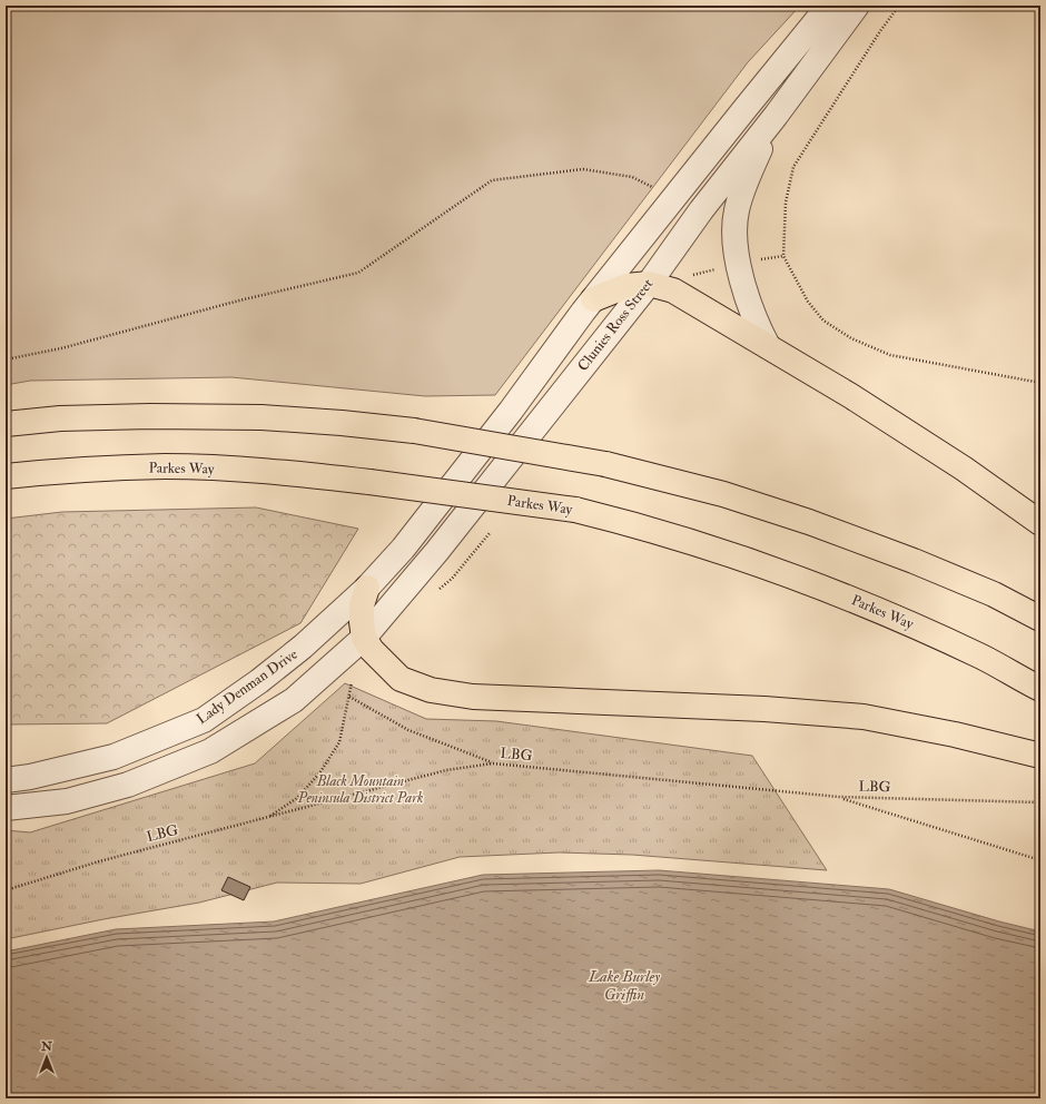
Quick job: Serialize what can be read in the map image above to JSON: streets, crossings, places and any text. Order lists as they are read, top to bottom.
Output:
{
  "streets": {
    "highway": ["Parkes Way"],
    "street": ["Clunies Ross Street", "Lady Denman Drive"],
    "path": ["LBG"]
  },
  "water": ["Lake Burley Griffin"],
  "parks": ["Black Mountain Peninsula District Park"],
  "north": "top"
}
